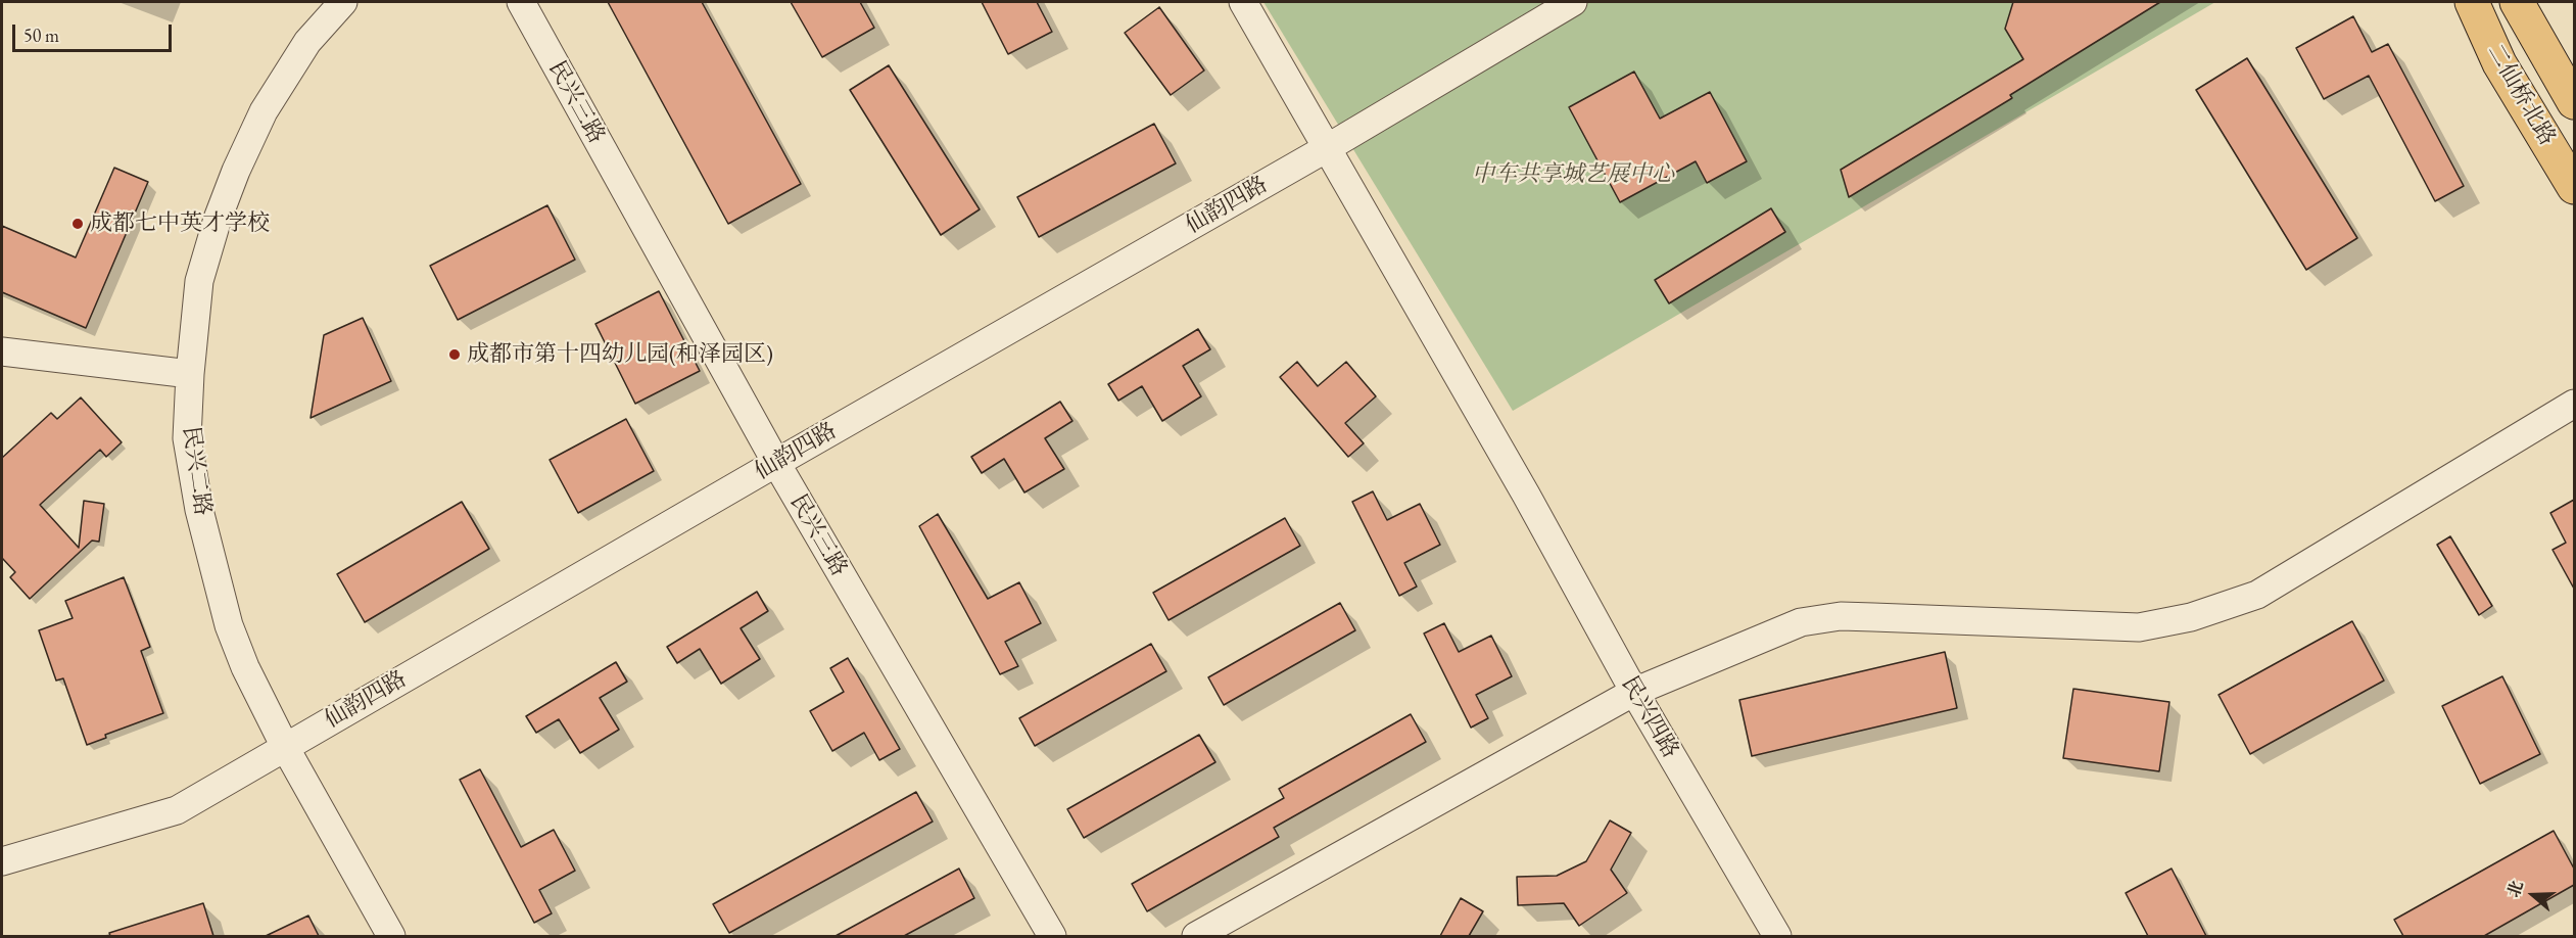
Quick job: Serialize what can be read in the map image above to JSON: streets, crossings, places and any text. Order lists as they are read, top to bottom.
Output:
{
  "streets": {
    "main road": ["二仙桥北路"],
    "street": [
      "民兴三路",
      "仙韵四路",
      "民兴二路",
      "民兴四路"
    ]
  },
  "crossings": [
    ["民兴三路", "仙韵四路"],
    ["仙韵四路", "民兴二路"],
    ["仙韵四路", "民兴四路"]
  ],
  "parks": ["中车共享城艺展中心"],
  "places": ["成都七中英才学校", "成都市第十四幼儿园(和泽园区)"],
  "scale_bar": "50 m",
  "north": "left"
}
